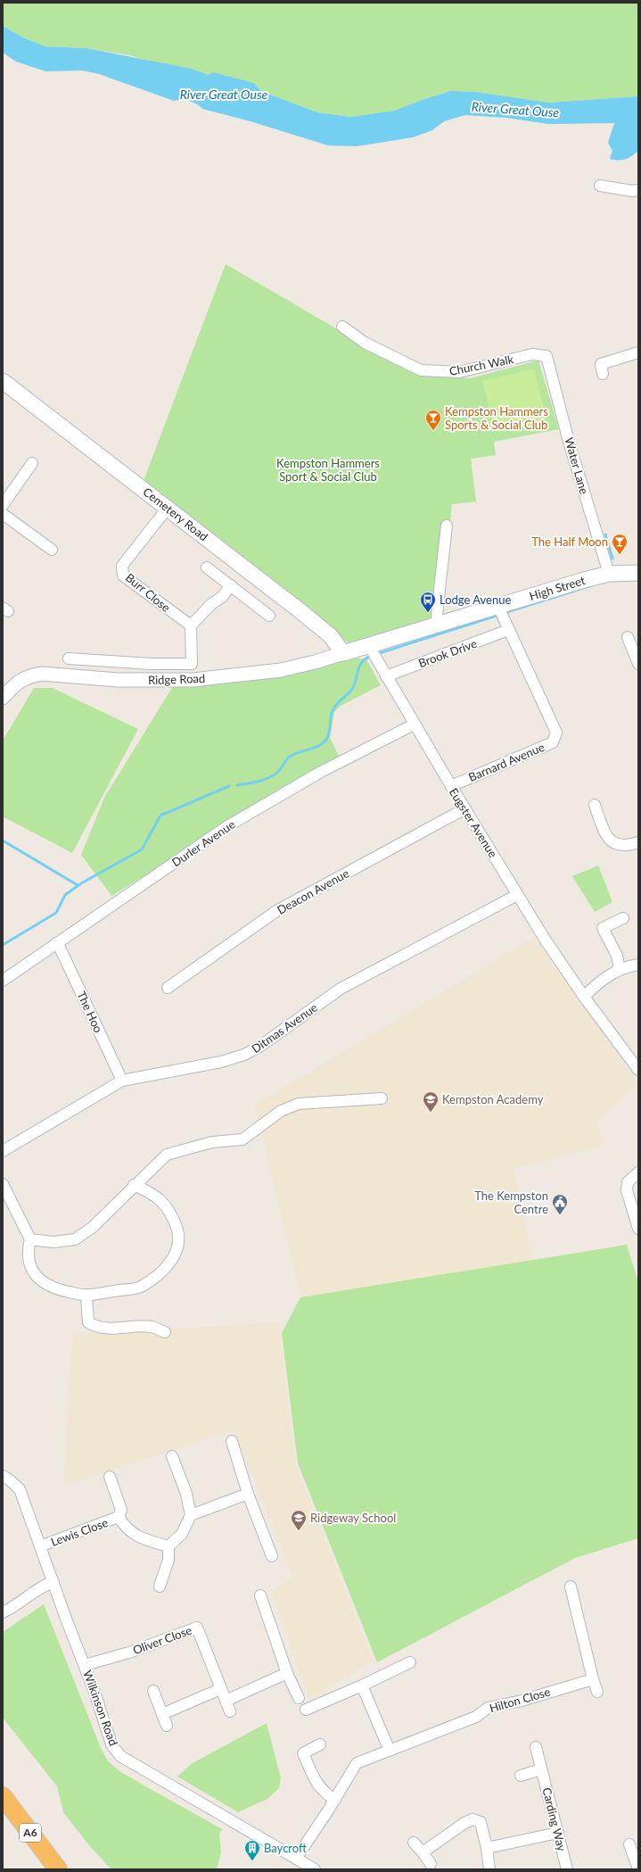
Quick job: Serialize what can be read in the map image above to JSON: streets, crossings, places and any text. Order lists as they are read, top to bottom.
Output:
{
  "streets": {
    "highway": ["A6"],
    "main road": ["Cemetery Road", "High Street"],
    "street": [
      "Church Walk",
      "Water Lane",
      "Burr Close",
      "Brook Drive",
      "Ridge Road",
      "Barnard Avenue",
      "Eugster Avenue",
      "Durler Avenue",
      "Deacon Avenue",
      "The Hoo",
      "Ditmas Avenue",
      "Lewis Close",
      "Oliver Close",
      "Hilton Close",
      "Wilkinson Road",
      "Carding Way"
    ]
  },
  "crossings": [
    ["Church Walk", "Water Lane"],
    ["Water Lane", "High Street"],
    ["Cemetery Road", "High Street"],
    ["Cemetery Road", "Burr Close"],
    ["Cemetery Road", "Ridge Road"],
    ["Cemetery Road", "Eugster Avenue"],
    ["High Street", "Ridge Road"],
    ["High Street", "Eugster Avenue"],
    ["Brook Drive", "Barnard Avenue"],
    ["Brook Drive", "Eugster Avenue"],
    ["Ridge Road", "Eugster Avenue"],
    ["Barnard Avenue", "Eugster Avenue"],
    ["Eugster Avenue", "Durler Avenue"],
    ["Eugster Avenue", "Deacon Avenue"],
    ["Eugster Avenue", "Ditmas Avenue"],
    ["Durler Avenue", "The Hoo"],
    ["The Hoo", "Ditmas Avenue"],
    ["Lewis Close", "Wilkinson Road"],
    ["Oliver Close", "Wilkinson Road"],
    ["Hilton Close", "Wilkinson Road"]
  ],
  "water": ["River Great Ouse"],
  "parks": ["Kempston Hammers Sport & Social Club"],
  "places": {
    "bar": ["Kempston Hammers Sports & Social Club", "The Half Moon"],
    "bus stop": ["Lodge Avenue"],
    "school or university": ["Kempston Academy", "Ridgeway School"],
    "public building": ["The Kempston Centre"],
    "building": ["Baycroft"]
  }
}
